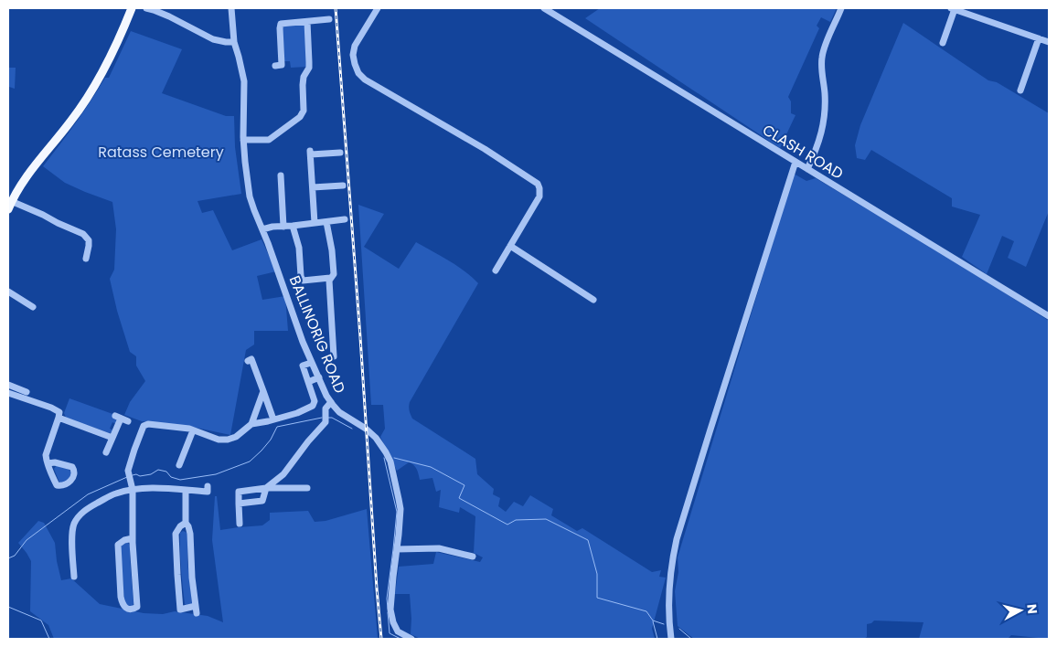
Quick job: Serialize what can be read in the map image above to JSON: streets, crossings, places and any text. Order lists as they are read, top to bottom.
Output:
{
  "streets": {
    "street": ["CLASH ROAD", "BALLINORIG ROAD"]
  },
  "parks": ["Ratass Cemetery"],
  "north": "right"
}
